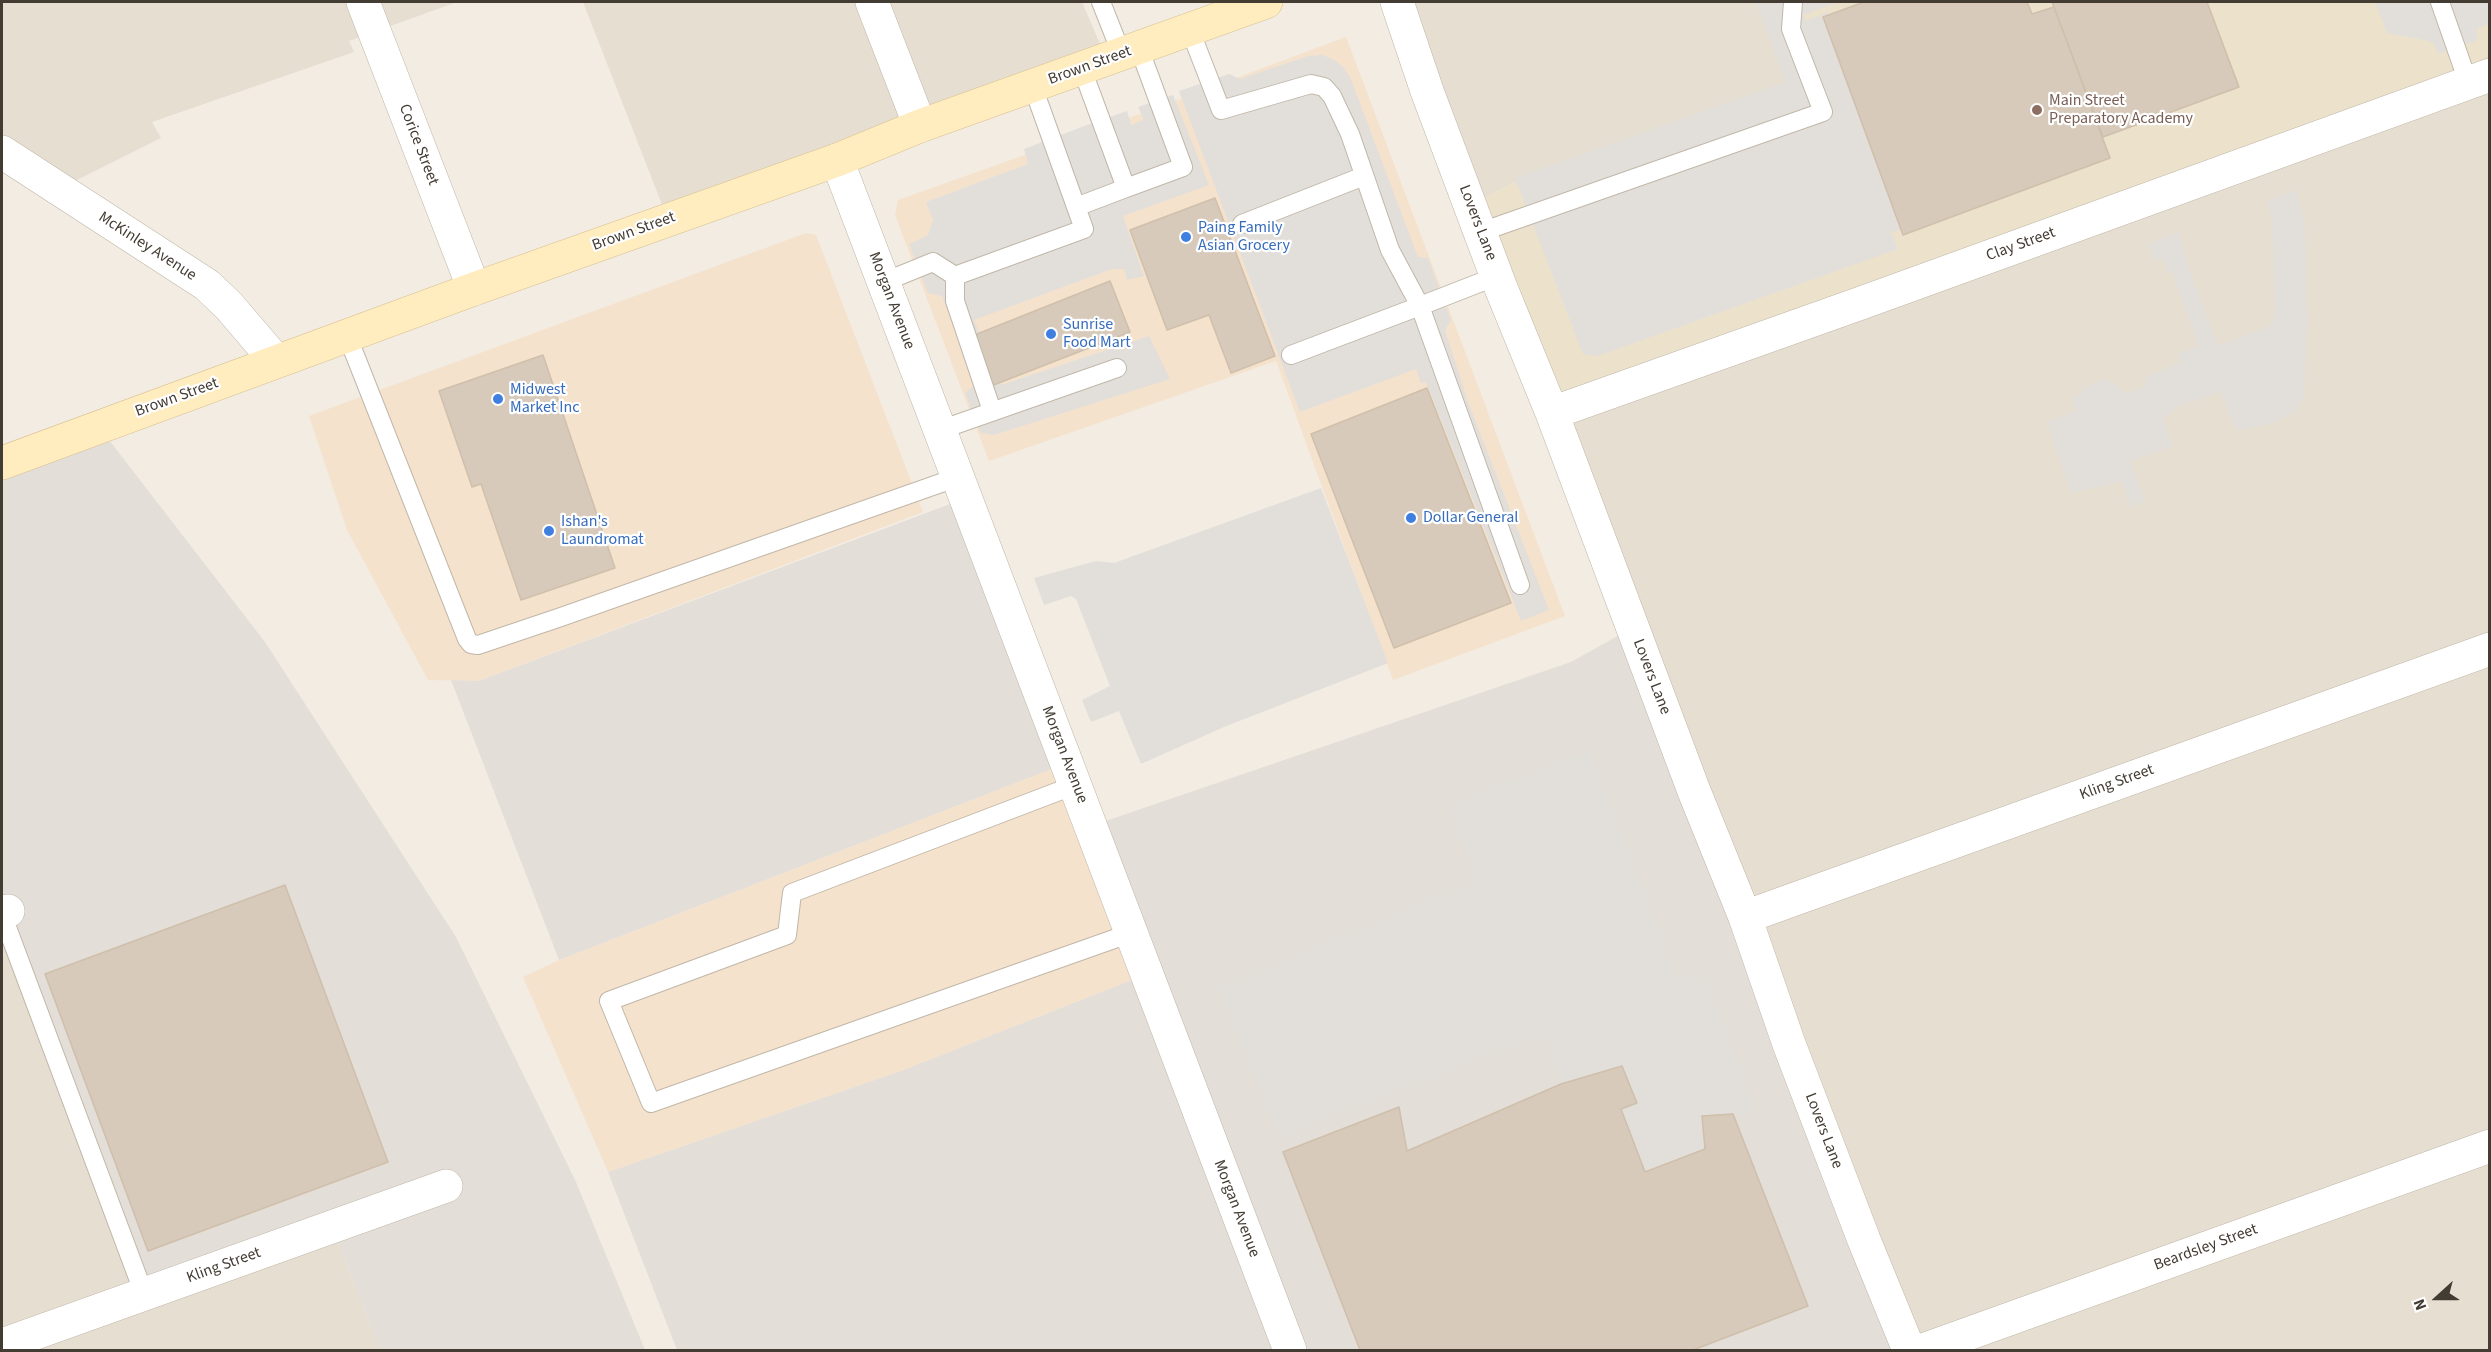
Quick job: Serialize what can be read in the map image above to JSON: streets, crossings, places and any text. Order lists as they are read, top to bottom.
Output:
{
  "streets": {
    "main road": ["Brown Street"],
    "street": [
      "Corice Street",
      "Lovers Lane",
      "Clay Street",
      "McKinley Avenue",
      "Morgan Avenue",
      "Kling Street",
      "Beardsley Street"
    ]
  },
  "crossings": [
    ["Brown Street", "Corice Street"],
    ["Brown Street", "McKinley Avenue"],
    ["Brown Street", "Morgan Avenue"],
    ["Lovers Lane", "Clay Street"],
    ["Lovers Lane", "Kling Street"]
  ],
  "places": [
    "Main Street Preparatory Academy",
    "Paing Family Asian Grocery",
    "Sunrise Food Mart",
    "Midwest Market Inc",
    "Dollar General",
    "Ishan's Laundromat"
  ],
  "north": "left"
}
